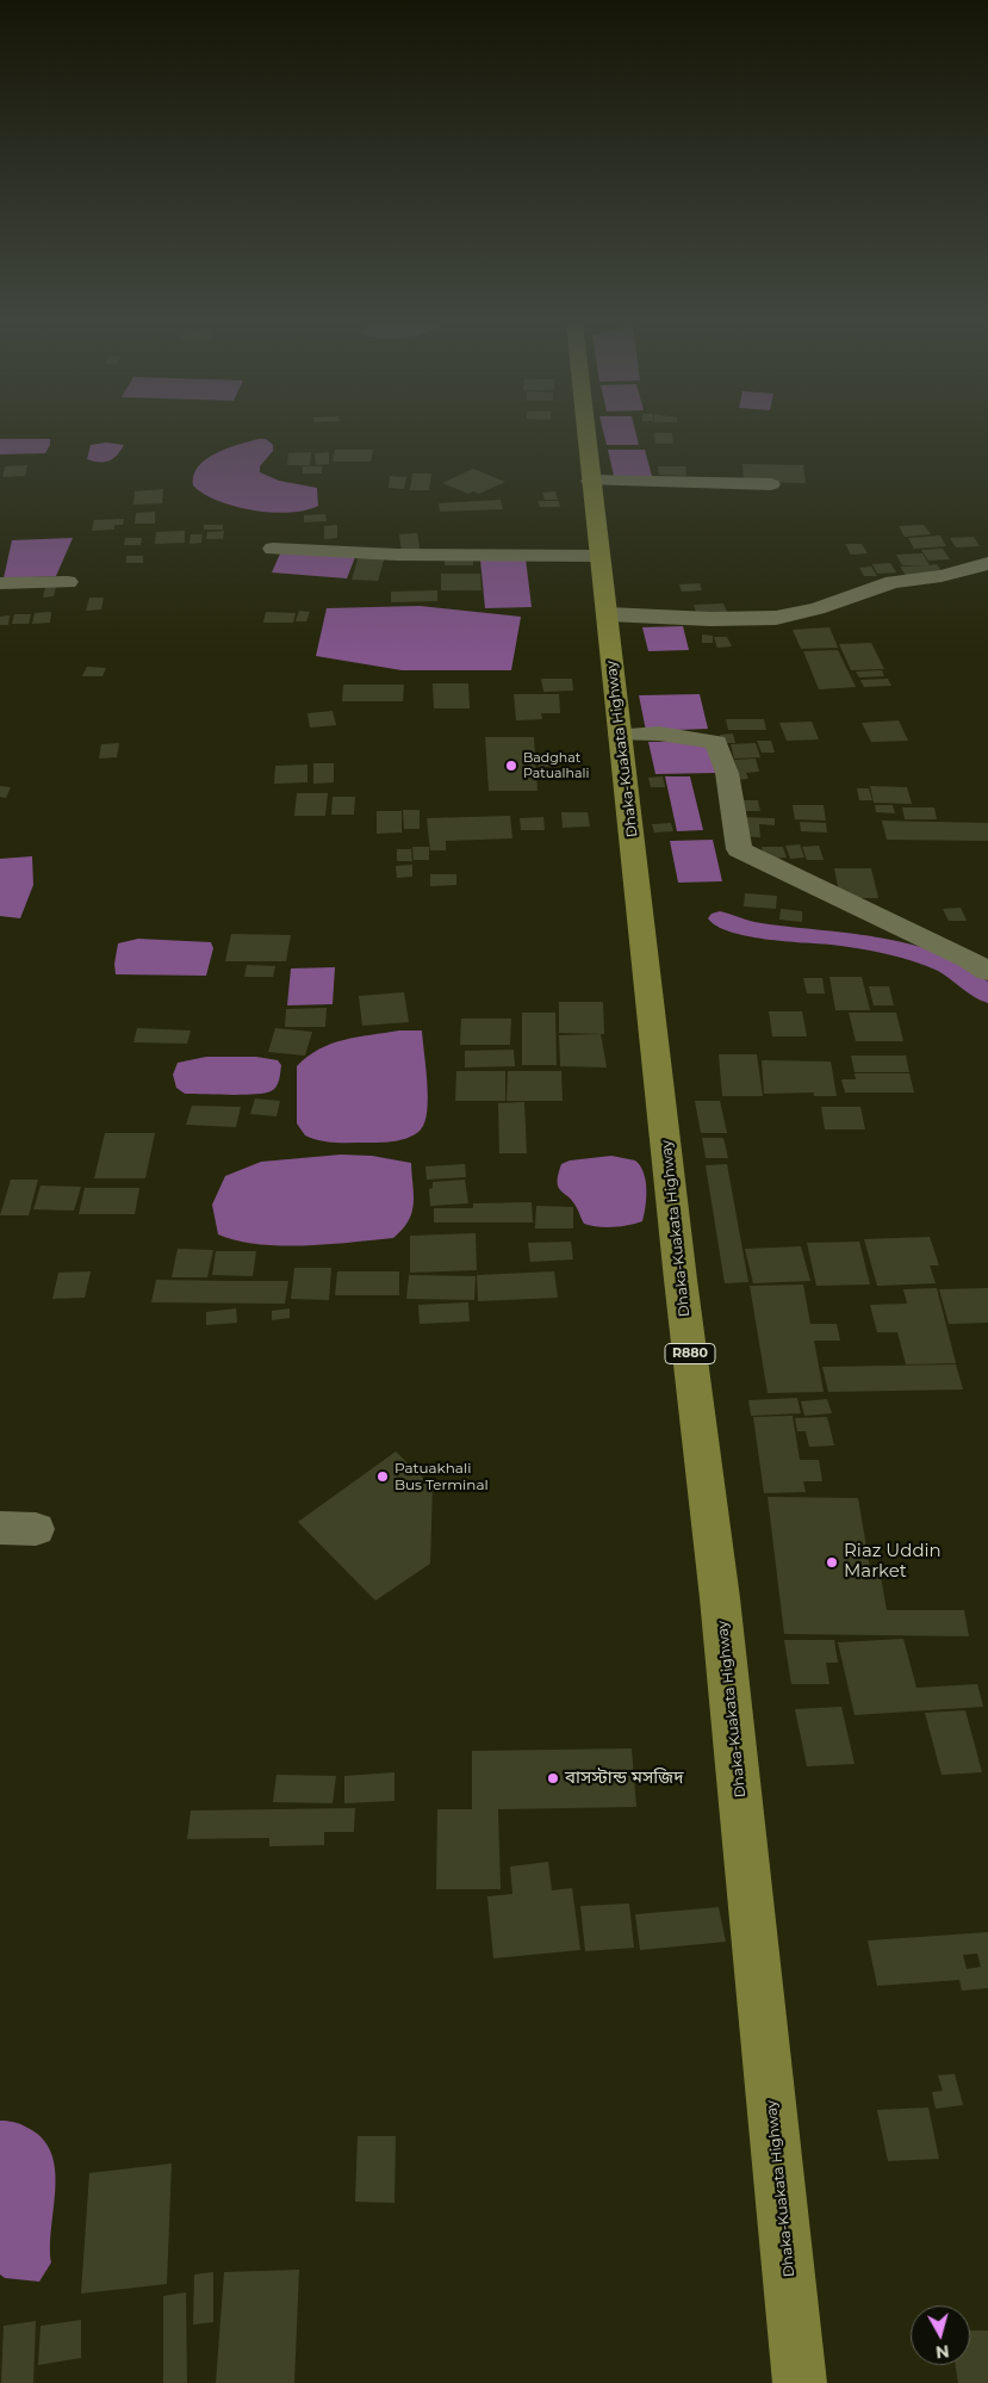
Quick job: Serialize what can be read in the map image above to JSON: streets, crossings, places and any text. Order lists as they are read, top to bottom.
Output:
{
  "streets": {
    "main road": ["Dhaka-Kuakata Highway", "R880"]
  },
  "places": [
    "Badghat Patualhali",
    "Patuakhali Bus Terminal",
    "Riaz Uddin Market",
    "বাসস্টান্ড মসজিদ"
  ],
  "north": "bottom"
}
